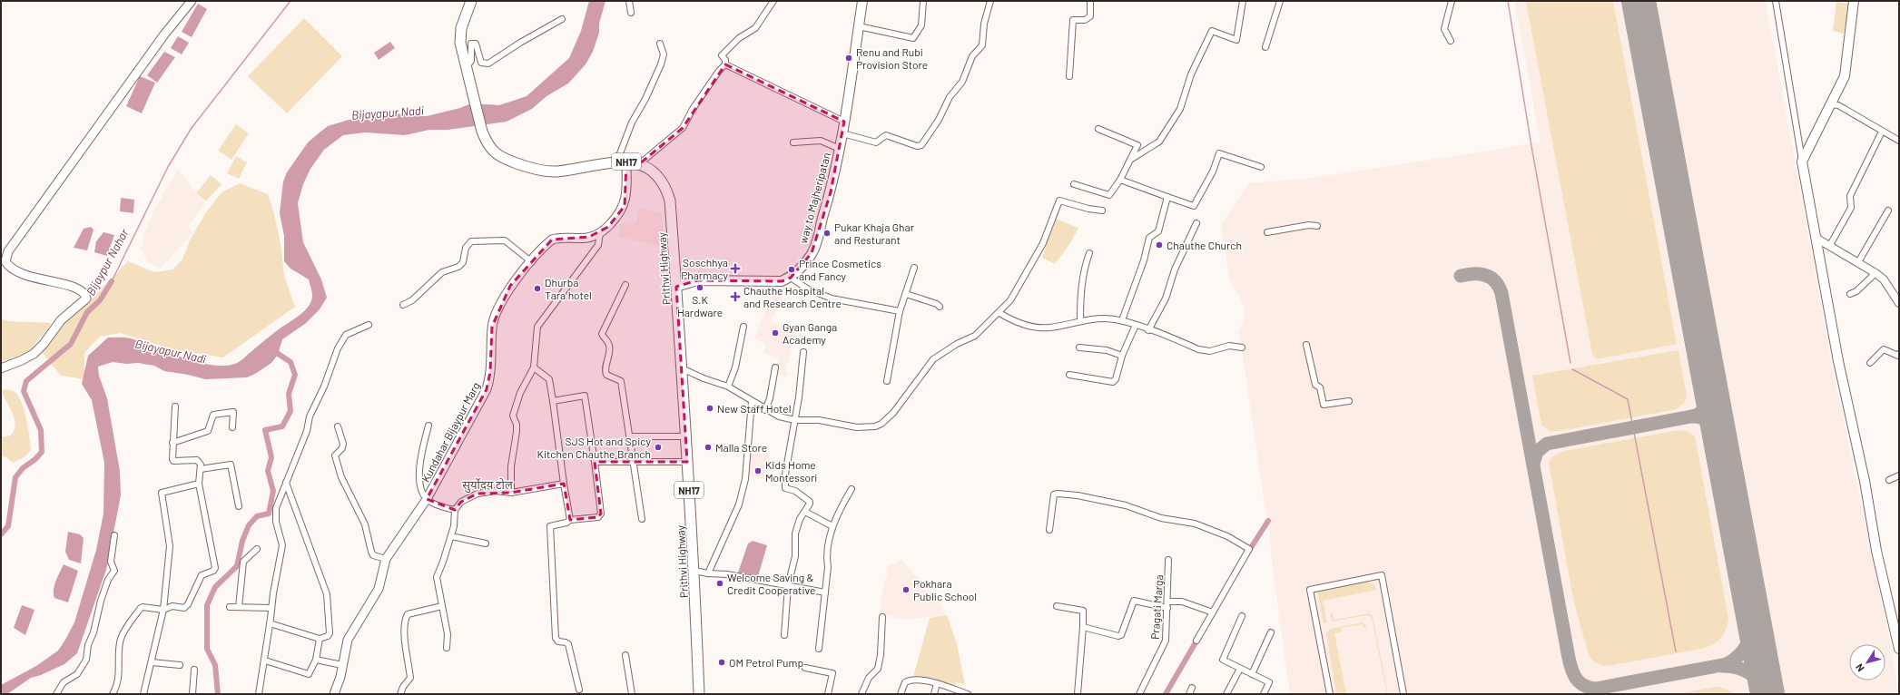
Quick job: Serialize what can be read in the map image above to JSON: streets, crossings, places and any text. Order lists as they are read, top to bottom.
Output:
{
  "streets": {
    "highway": ["NH17", "Prithvi Highway"],
    "main road": ["way to Majheripatan", "Kundahar Bijaypur Marg"],
    "street": ["Pragati Marga"]
  },
  "crossings": [
    ["Prithvi Highway", "Kundahar Bijaypur Marg"]
  ],
  "districts": ["सुर्योदय टोल"],
  "water": ["Bijayapur Nadi", "Bijaypur Nahar"],
  "places": {
    "other": [
      "Renu and Rubi Provision Store",
      "Pukar Khaja Ghar and Resturant",
      "Chauthe Church",
      "Prince Cosmetics and Fancy",
      "S.K Hardware",
      "Dhurba Tara hotel",
      "Gyan Ganga Academy",
      "New Staff Hotel",
      "SJS Hot and Spicy Kitchen Chauthe Branch",
      "Malla Store",
      "Kids Home Montessori",
      "Welcome Saving & Credit Cooperative",
      "Pokhara Public School",
      "OM Petrol Pump"
    ],
    "health": ["Soschhya Pharmacy", "Chauthe Hospital and Research Centre"]
  },
  "north": "bottom left"
}
